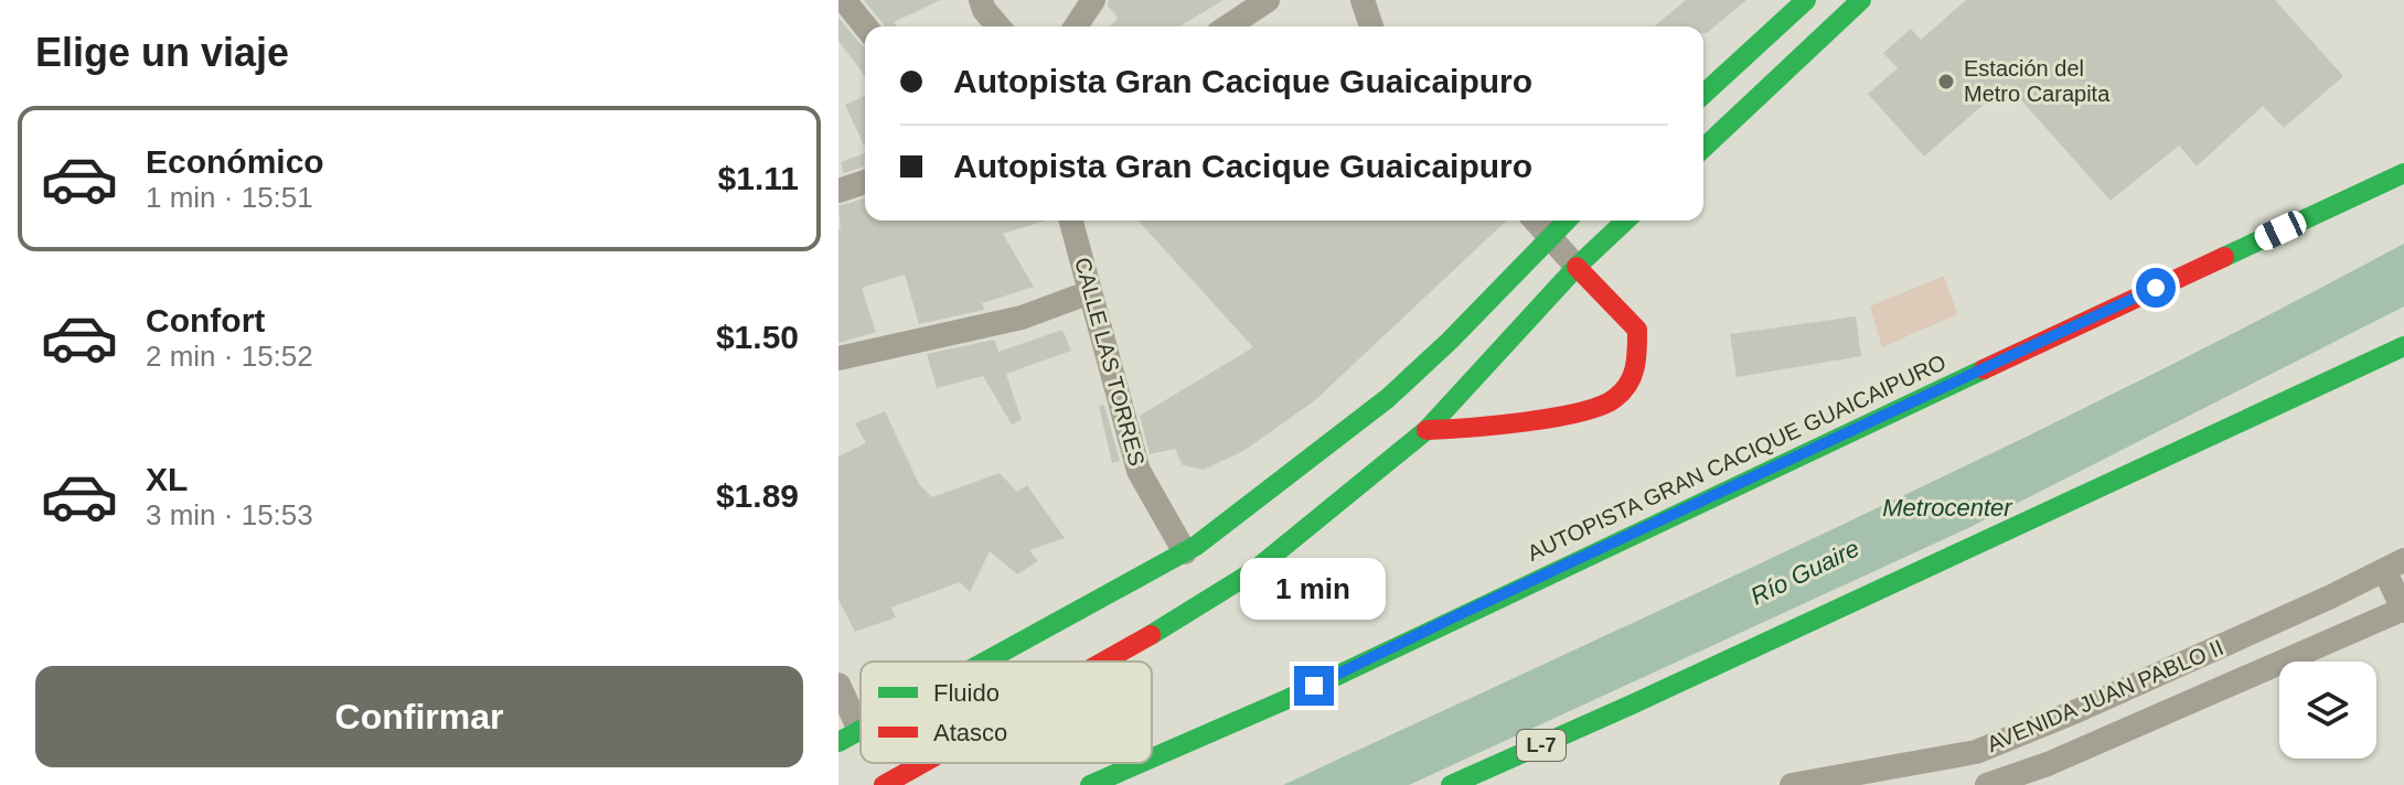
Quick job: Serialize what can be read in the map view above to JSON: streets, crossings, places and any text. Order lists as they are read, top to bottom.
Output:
{
  "streets": {
    "main road": ["AUTOPISTA GRAN CACIQUE GUAICAIPURO", "L-7"],
    "street": ["CALLE LAS TORRES", "AVENIDA JUAN PABLO II"]
  },
  "water": ["Metrocenter", "Río Guaire"],
  "places": ["Estación del Metro Carapita"],
  "legend": ["Fluido", "Atasco"],
  "page": {
    "heading": "Elige un viaje",
    "banner": ["Autopista Gran Cacique Guaicaipuro", "Autopista Gran Cacique Guaicaipuro"],
    "list": [
      {
        "name": "Económico",
        "note": "1 min · 15:51",
        "value": "$1.11"
      },
      {
        "name": "Confort",
        "note": "2 min · 15:52",
        "value": "$1.50"
      },
      {
        "name": "XL",
        "note": "3 min · 15:53",
        "value": "$1.89"
      }
    ],
    "bubble": "1 min",
    "buttons": "Confirmar"
  }
}
